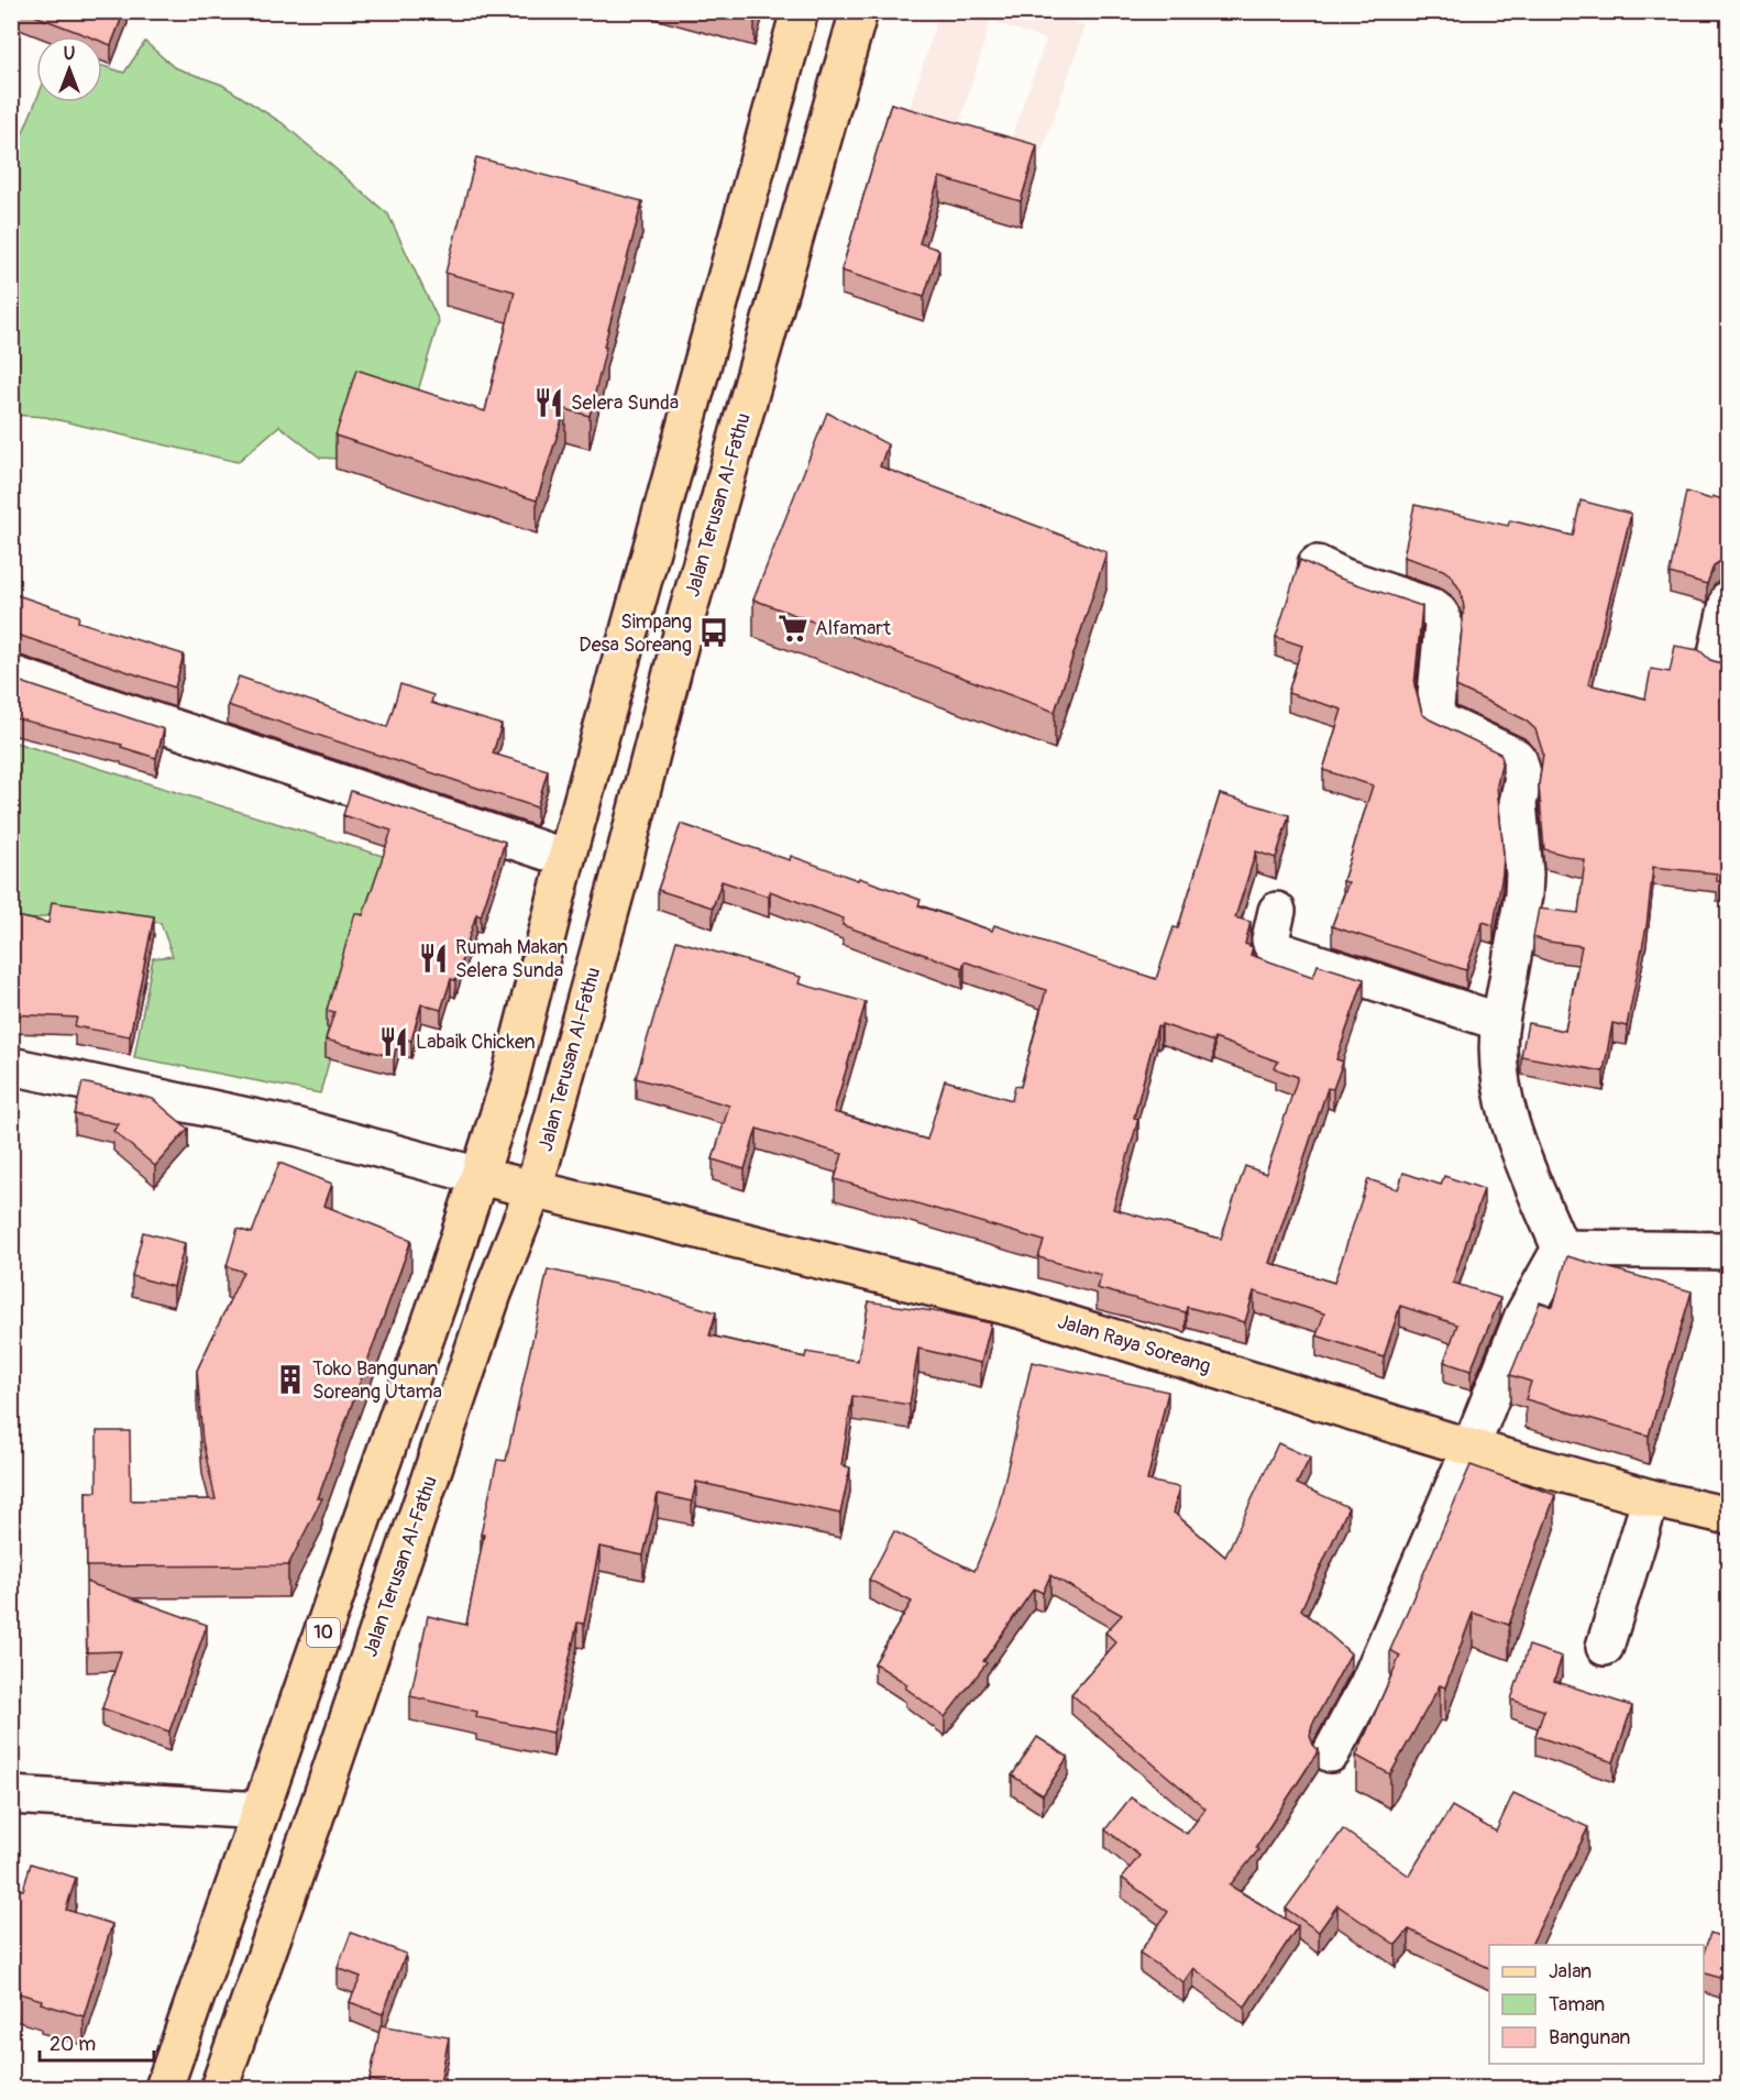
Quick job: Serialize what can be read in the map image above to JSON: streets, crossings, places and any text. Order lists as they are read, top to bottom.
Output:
{
  "streets": {
    "main road": ["Jalan Terusan Al-Fathu", "Jalan Raya Soreang", "10"]
  },
  "crossings": [
    ["Jalan Terusan Al-Fathu", "Jalan Raya Soreang"],
    ["Jalan Raya Soreang", "10"]
  ],
  "places": {
    "restaurant": ["Selera Sunda", "Rumah Makan Selera Sunda", "Labaik Chicken"],
    "supermarket": ["Alfamart"],
    "bus stop": ["Simpang Desa Soreang"],
    "building": ["Toko Bangunan Soreang Utama"]
  },
  "legend": ["Jalan", "Taman", "Bangunan"],
  "scale_bar": "20 m",
  "north": "top"
}
